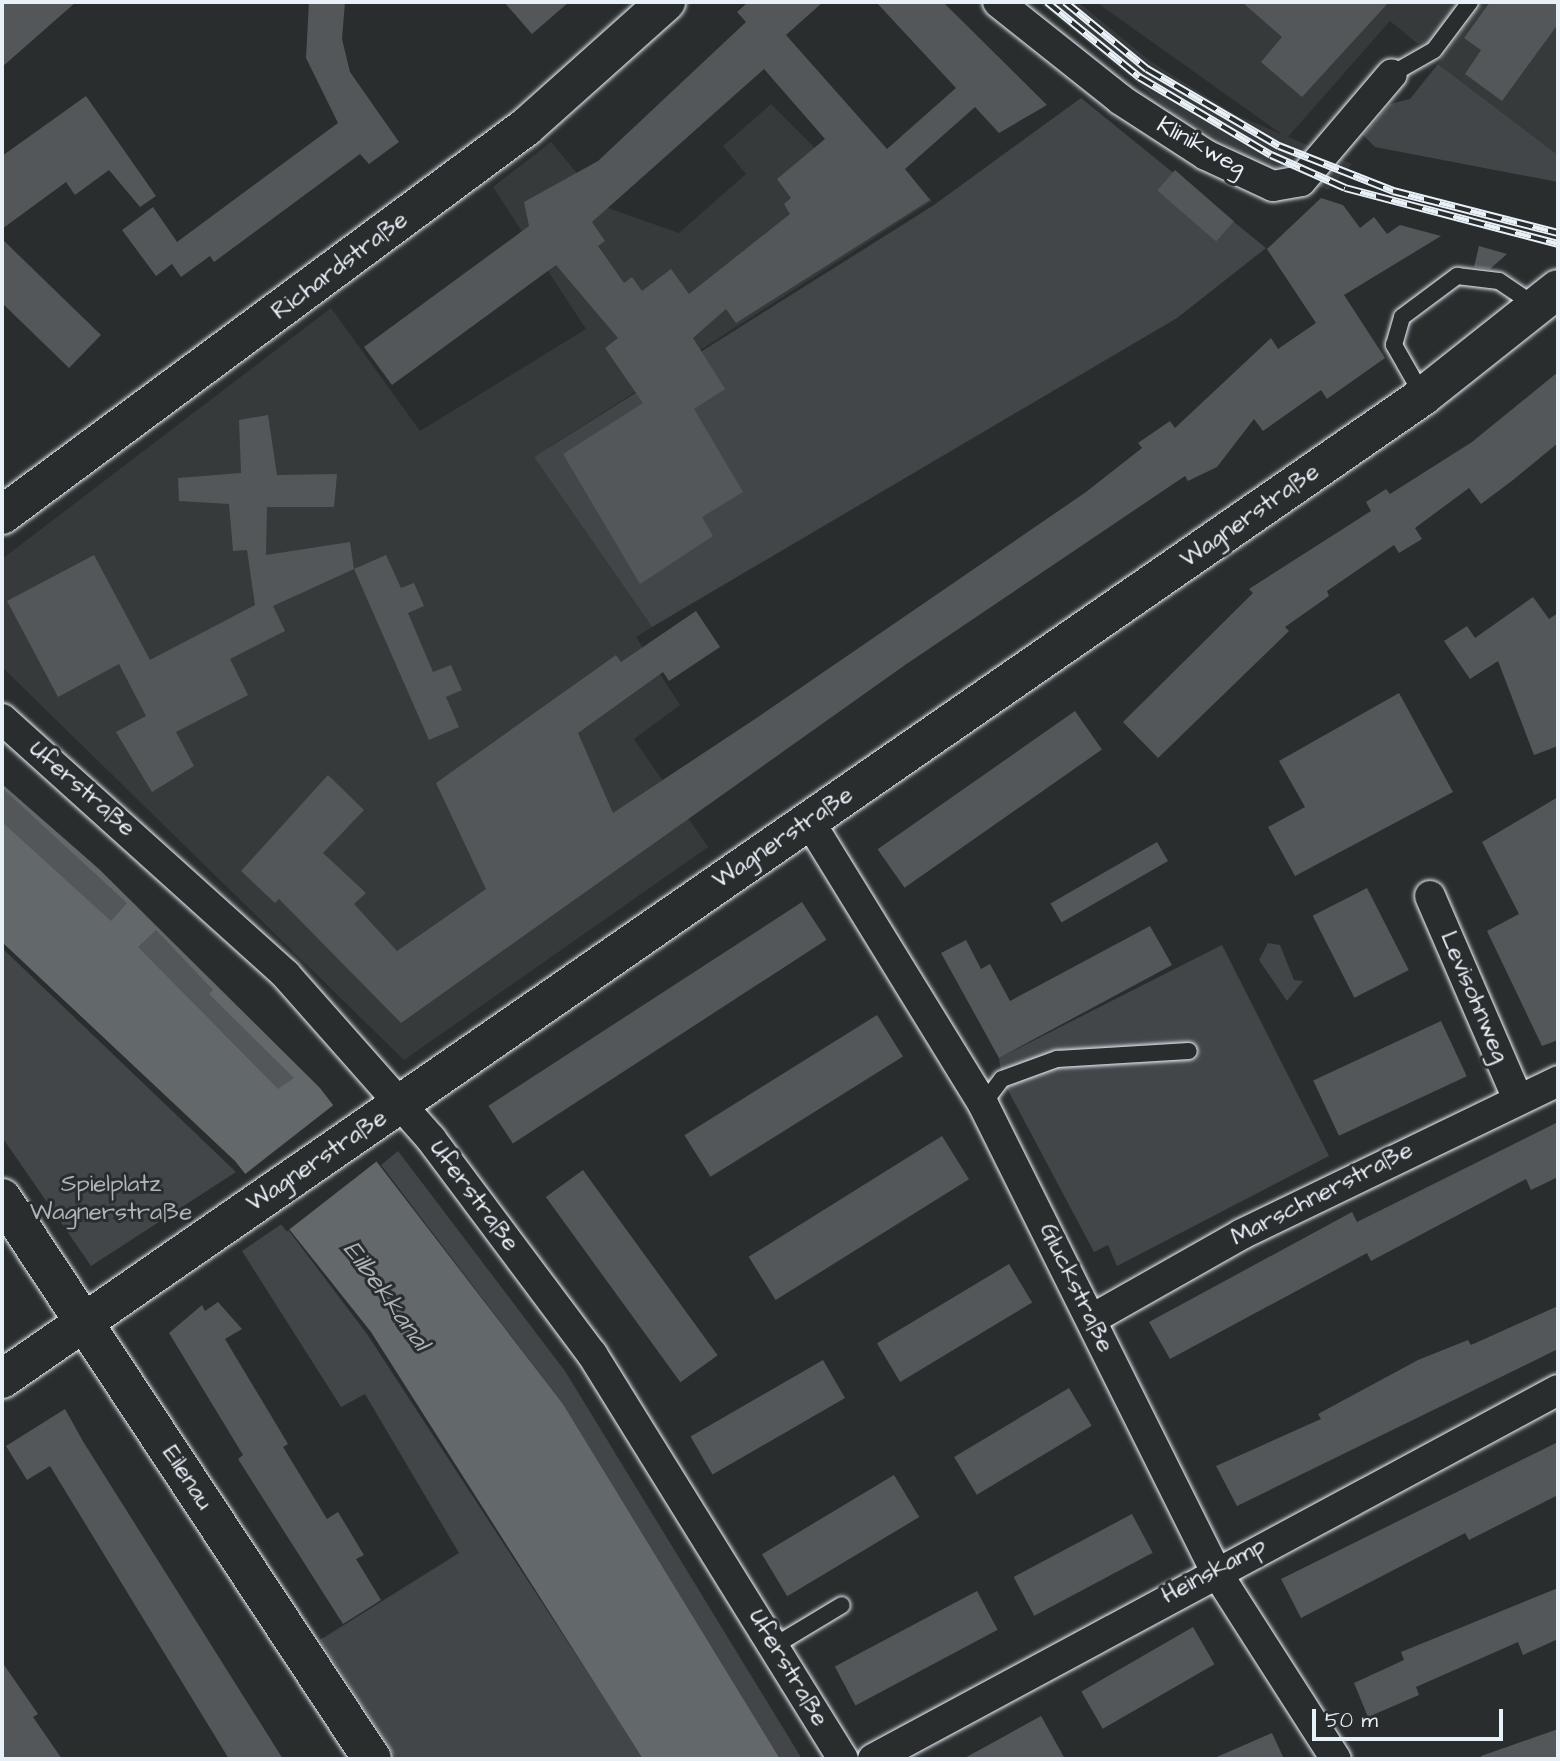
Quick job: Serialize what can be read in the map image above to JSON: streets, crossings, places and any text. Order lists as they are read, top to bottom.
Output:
{
  "streets": {
    "main road": ["Richardstraße", "Wagnerstraße", "Eilenau"],
    "street": [
      "Klinikweg",
      "Uferstraße",
      "Levisohnweg",
      "Marschnerstraße",
      "Gluckstraße",
      "Heinskamp"
    ]
  },
  "crossings": [
    ["Wagnerstraße", "Uferstraße"],
    ["Wagnerstraße", "Gluckstraße"],
    ["Wagnerstraße", "Eilenau"],
    ["Levisohnweg", "Marschnerstraße"],
    ["Marschnerstraße", "Gluckstraße"],
    ["Gluckstraße", "Heinskamp"]
  ],
  "water": ["Eilbekkanal"],
  "parks": ["Spielplatz Wagnerstraße"],
  "scale_bar": "50 m"
}
